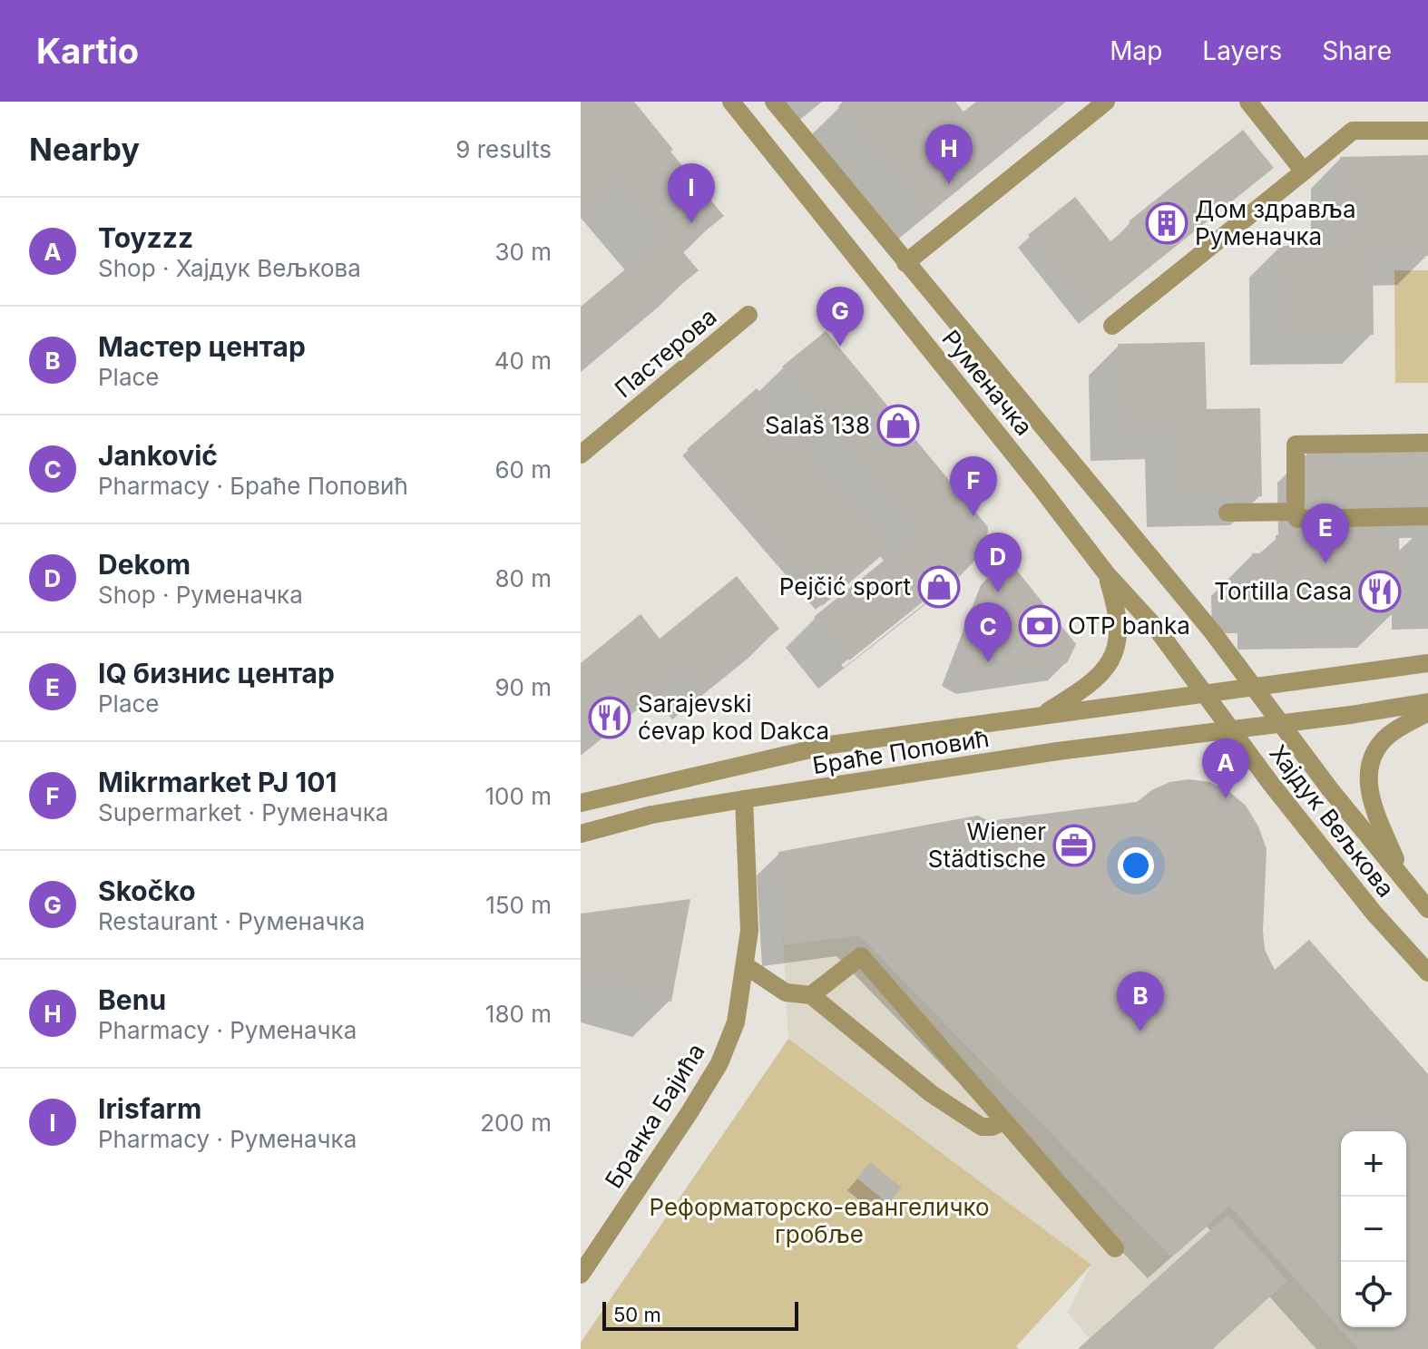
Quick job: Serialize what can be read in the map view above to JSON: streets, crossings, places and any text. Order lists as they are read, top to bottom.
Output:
{
  "streets": {
    "street": [
      "Пастерова",
      "Руменачка",
      "Браће Поповић",
      "Хајдук Вељкова",
      "Бранка Бајића"
    ]
  },
  "crossings": [
    ["Руменачка", "Браће Поповић"],
    ["Руменачка", "Хајдук Вељкова"],
    ["Браће Поповић", "Хајдук Вељкова"],
    ["Браће Поповић", "Бранка Бајића"]
  ],
  "parks": ["Реформаторско-евангеличко гробље"],
  "places": {
    "building": ["Дом здравља Руменачка"],
    "shop": ["Salaš 138", "Pejčić sport"],
    "restaurant": ["Tortilla Casa", "Sarajevski ćevap kod Dakca"],
    "bank": ["OTP banka"],
    "office": ["Wiener Städtische"]
  },
  "scale_bar": "50 m",
  "page": {
    "header": "Kartio",
    "nav": ["Map", "Layers", "Share"],
    "heading": ["Nearby", "9 results"],
    "pins": [
      "H",
      "I",
      "G",
      "F",
      "E",
      "D",
      "C",
      "A",
      "B"
    ],
    "list": [
      {
        "mark": "A",
        "name": "Toyzzz",
        "note": "Shop · Хајдук Вељкова",
        "value": "30 m"
      },
      {
        "mark": "B",
        "name": "Мастер центар",
        "note": "Place",
        "value": "40 m"
      },
      {
        "mark": "C",
        "name": "Janković",
        "note": "Pharmacy · Браће Поповић",
        "value": "60 m"
      },
      {
        "mark": "D",
        "name": "Dekom",
        "note": "Shop · Руменачка",
        "value": "80 m"
      },
      {
        "mark": "E",
        "name": "IQ бизнис центар",
        "note": "Place",
        "value": "90 m"
      },
      {
        "mark": "F",
        "name": "Mikrmarket PJ 101",
        "note": "Supermarket · Руменачка",
        "value": "100 m"
      },
      {
        "mark": "G",
        "name": "Skočko",
        "note": "Restaurant · Руменачка",
        "value": "150 m"
      },
      {
        "mark": "H",
        "name": "Benu",
        "note": "Pharmacy · Руменачка",
        "value": "180 m"
      },
      {
        "mark": "I",
        "name": "Irisfarm",
        "note": "Pharmacy · Руменачка",
        "value": "200 m"
      }
    ],
    "map_buttons": ["+", "−"],
    "scale": "50 m"
  }
}
